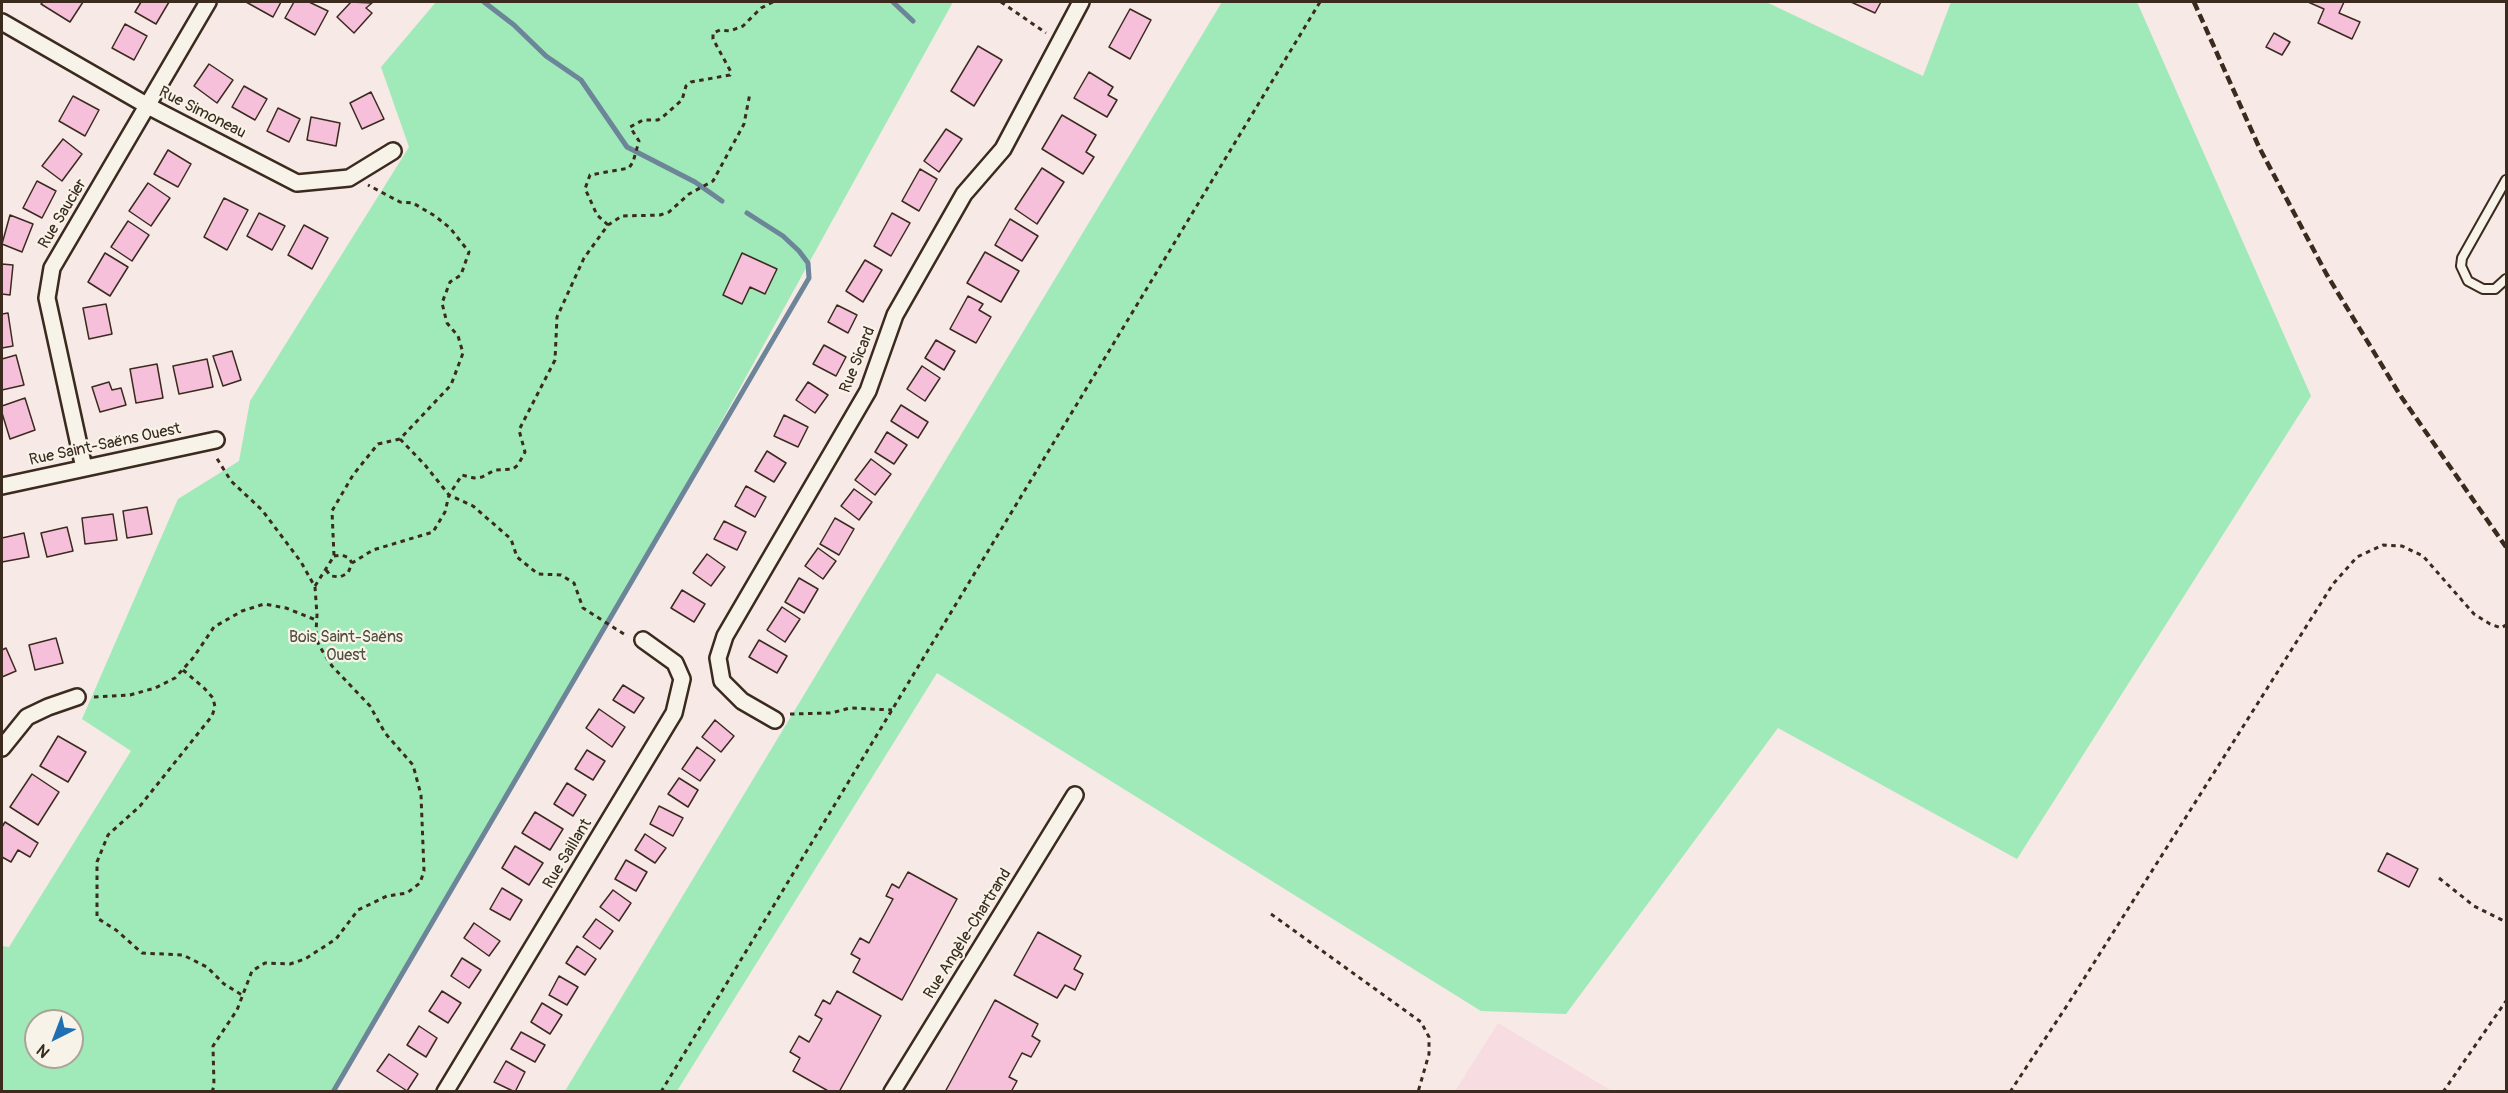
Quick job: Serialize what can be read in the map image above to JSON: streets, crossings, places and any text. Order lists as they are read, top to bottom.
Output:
{
  "streets": {
    "street": [
      "Rue Simoneau",
      "Rue Saucier",
      "Rue Sicard",
      "Rue Saint-Saëns Ouest",
      "Rue Saillant",
      "Rue Angèle-Chartrand"
    ]
  },
  "crossings": [
    ["Rue Simoneau", "Rue Saucier"],
    ["Rue Saucier", "Rue Saint-Saëns Ouest"]
  ],
  "parks": ["Bois Saint-Saëns Ouest"],
  "north": "bottom left"
}
